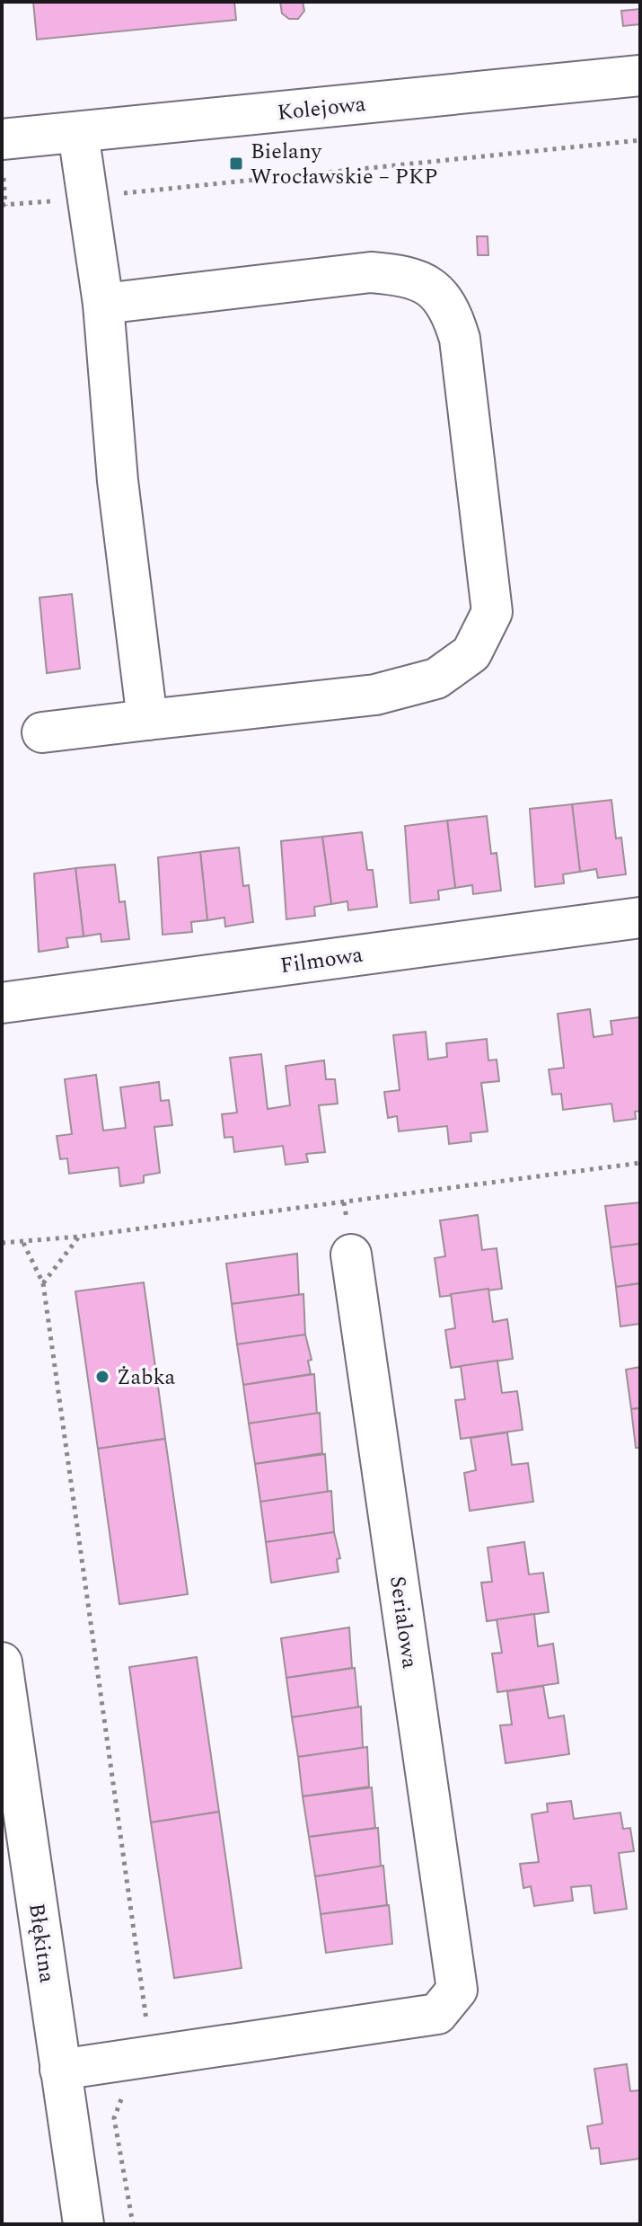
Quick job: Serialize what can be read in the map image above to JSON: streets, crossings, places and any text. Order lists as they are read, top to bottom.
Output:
{
  "streets": {
    "street": [
      "Kolejowa",
      "Filmowa",
      "Serialowa",
      "Błękitna"
    ]
  },
  "places": {
    "transit": ["Bielany Wrocławskie – PKP"],
    "other": ["Żabka"]
  }
}
